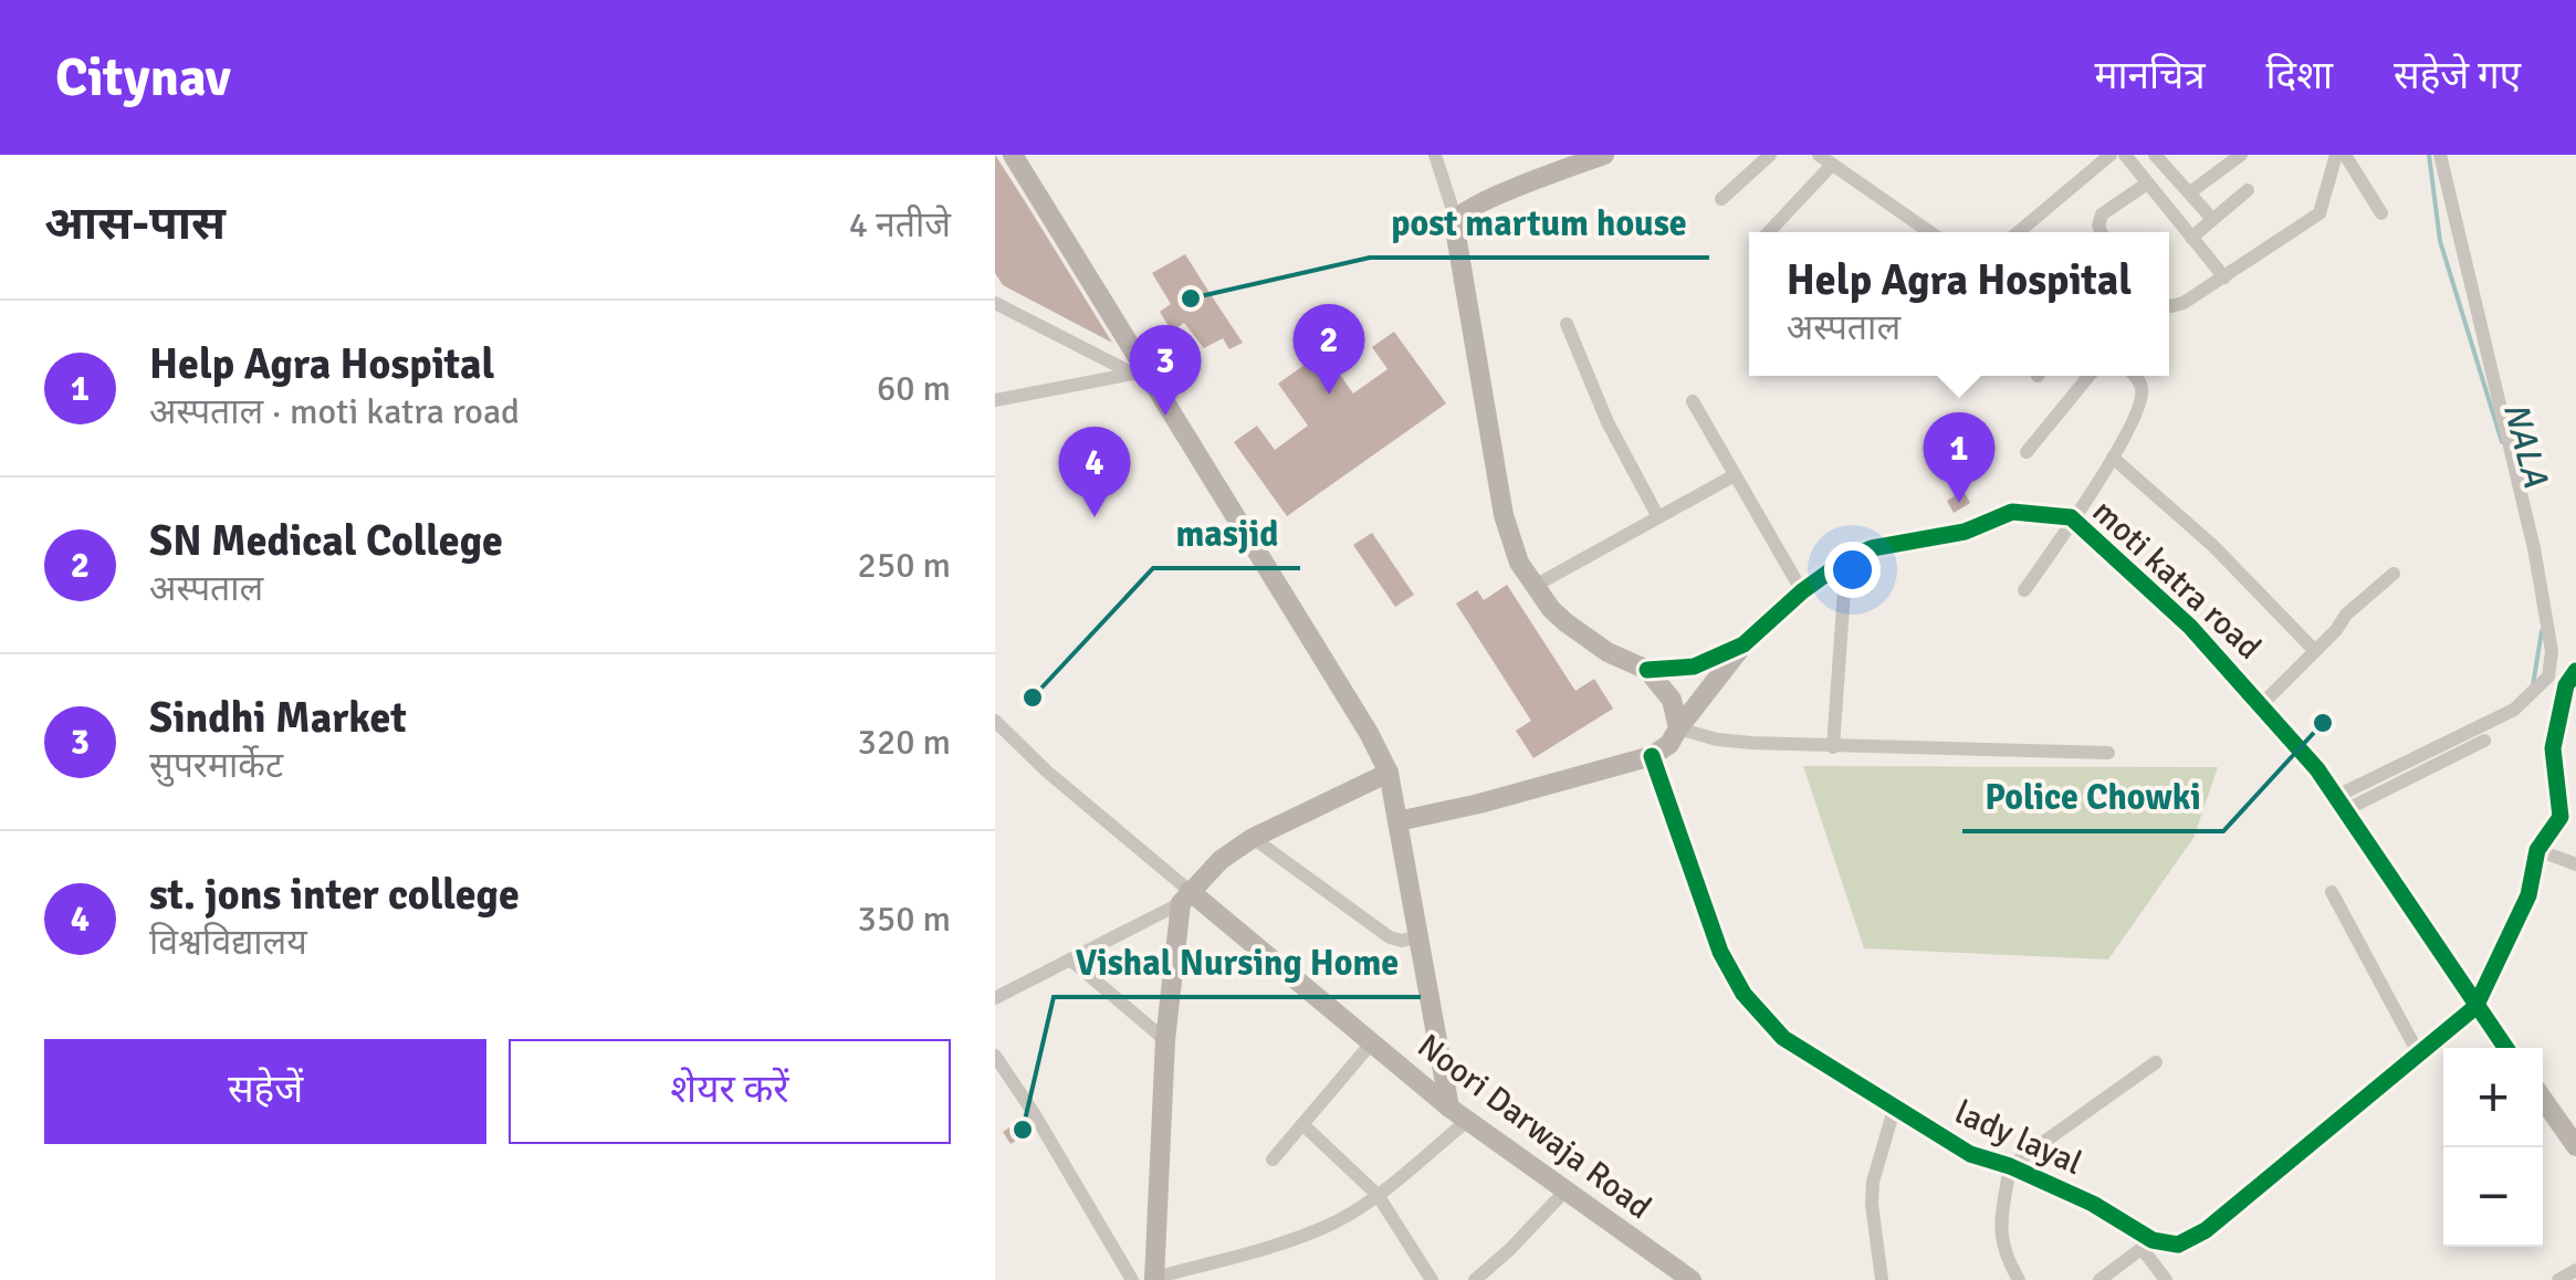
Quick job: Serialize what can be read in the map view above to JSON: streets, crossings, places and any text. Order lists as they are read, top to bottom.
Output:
{
  "streets": {
    "street": ["moti katra road", "Noori Darwaja Road", "lady layal"]
  },
  "water": ["NALA"],
  "places": [
    "post martum house",
    "masjid",
    "Police Chowki",
    "Vishal Nursing Home"
  ],
  "page": {
    "header": "Citynav",
    "nav": ["मानचित्र", "दिशा", "सहेजे गए"],
    "heading": ["आस-पास", "4 नतीजे"],
    "popup": ["Help Agra Hospital", "अस्पताल"],
    "list": [
      {
        "mark": "1",
        "name": "Help Agra Hospital",
        "note": "अस्पताल · moti katra road",
        "value": "60 m"
      },
      {
        "mark": "2",
        "name": "SN Medical College",
        "note": "अस्पताल",
        "value": "250 m"
      },
      {
        "mark": "3",
        "name": "Sindhi Market",
        "note": "सुपरमार्केट",
        "value": "320 m"
      },
      {
        "mark": "4",
        "name": "st. jons inter college",
        "note": "विश्वविद्यालय",
        "value": "350 m"
      }
    ],
    "pins": [
      "2",
      "3",
      "1",
      "4"
    ],
    "buttons": ["सहेजें", "शेयर करें"],
    "map_buttons": ["+", "−"]
  }
}
